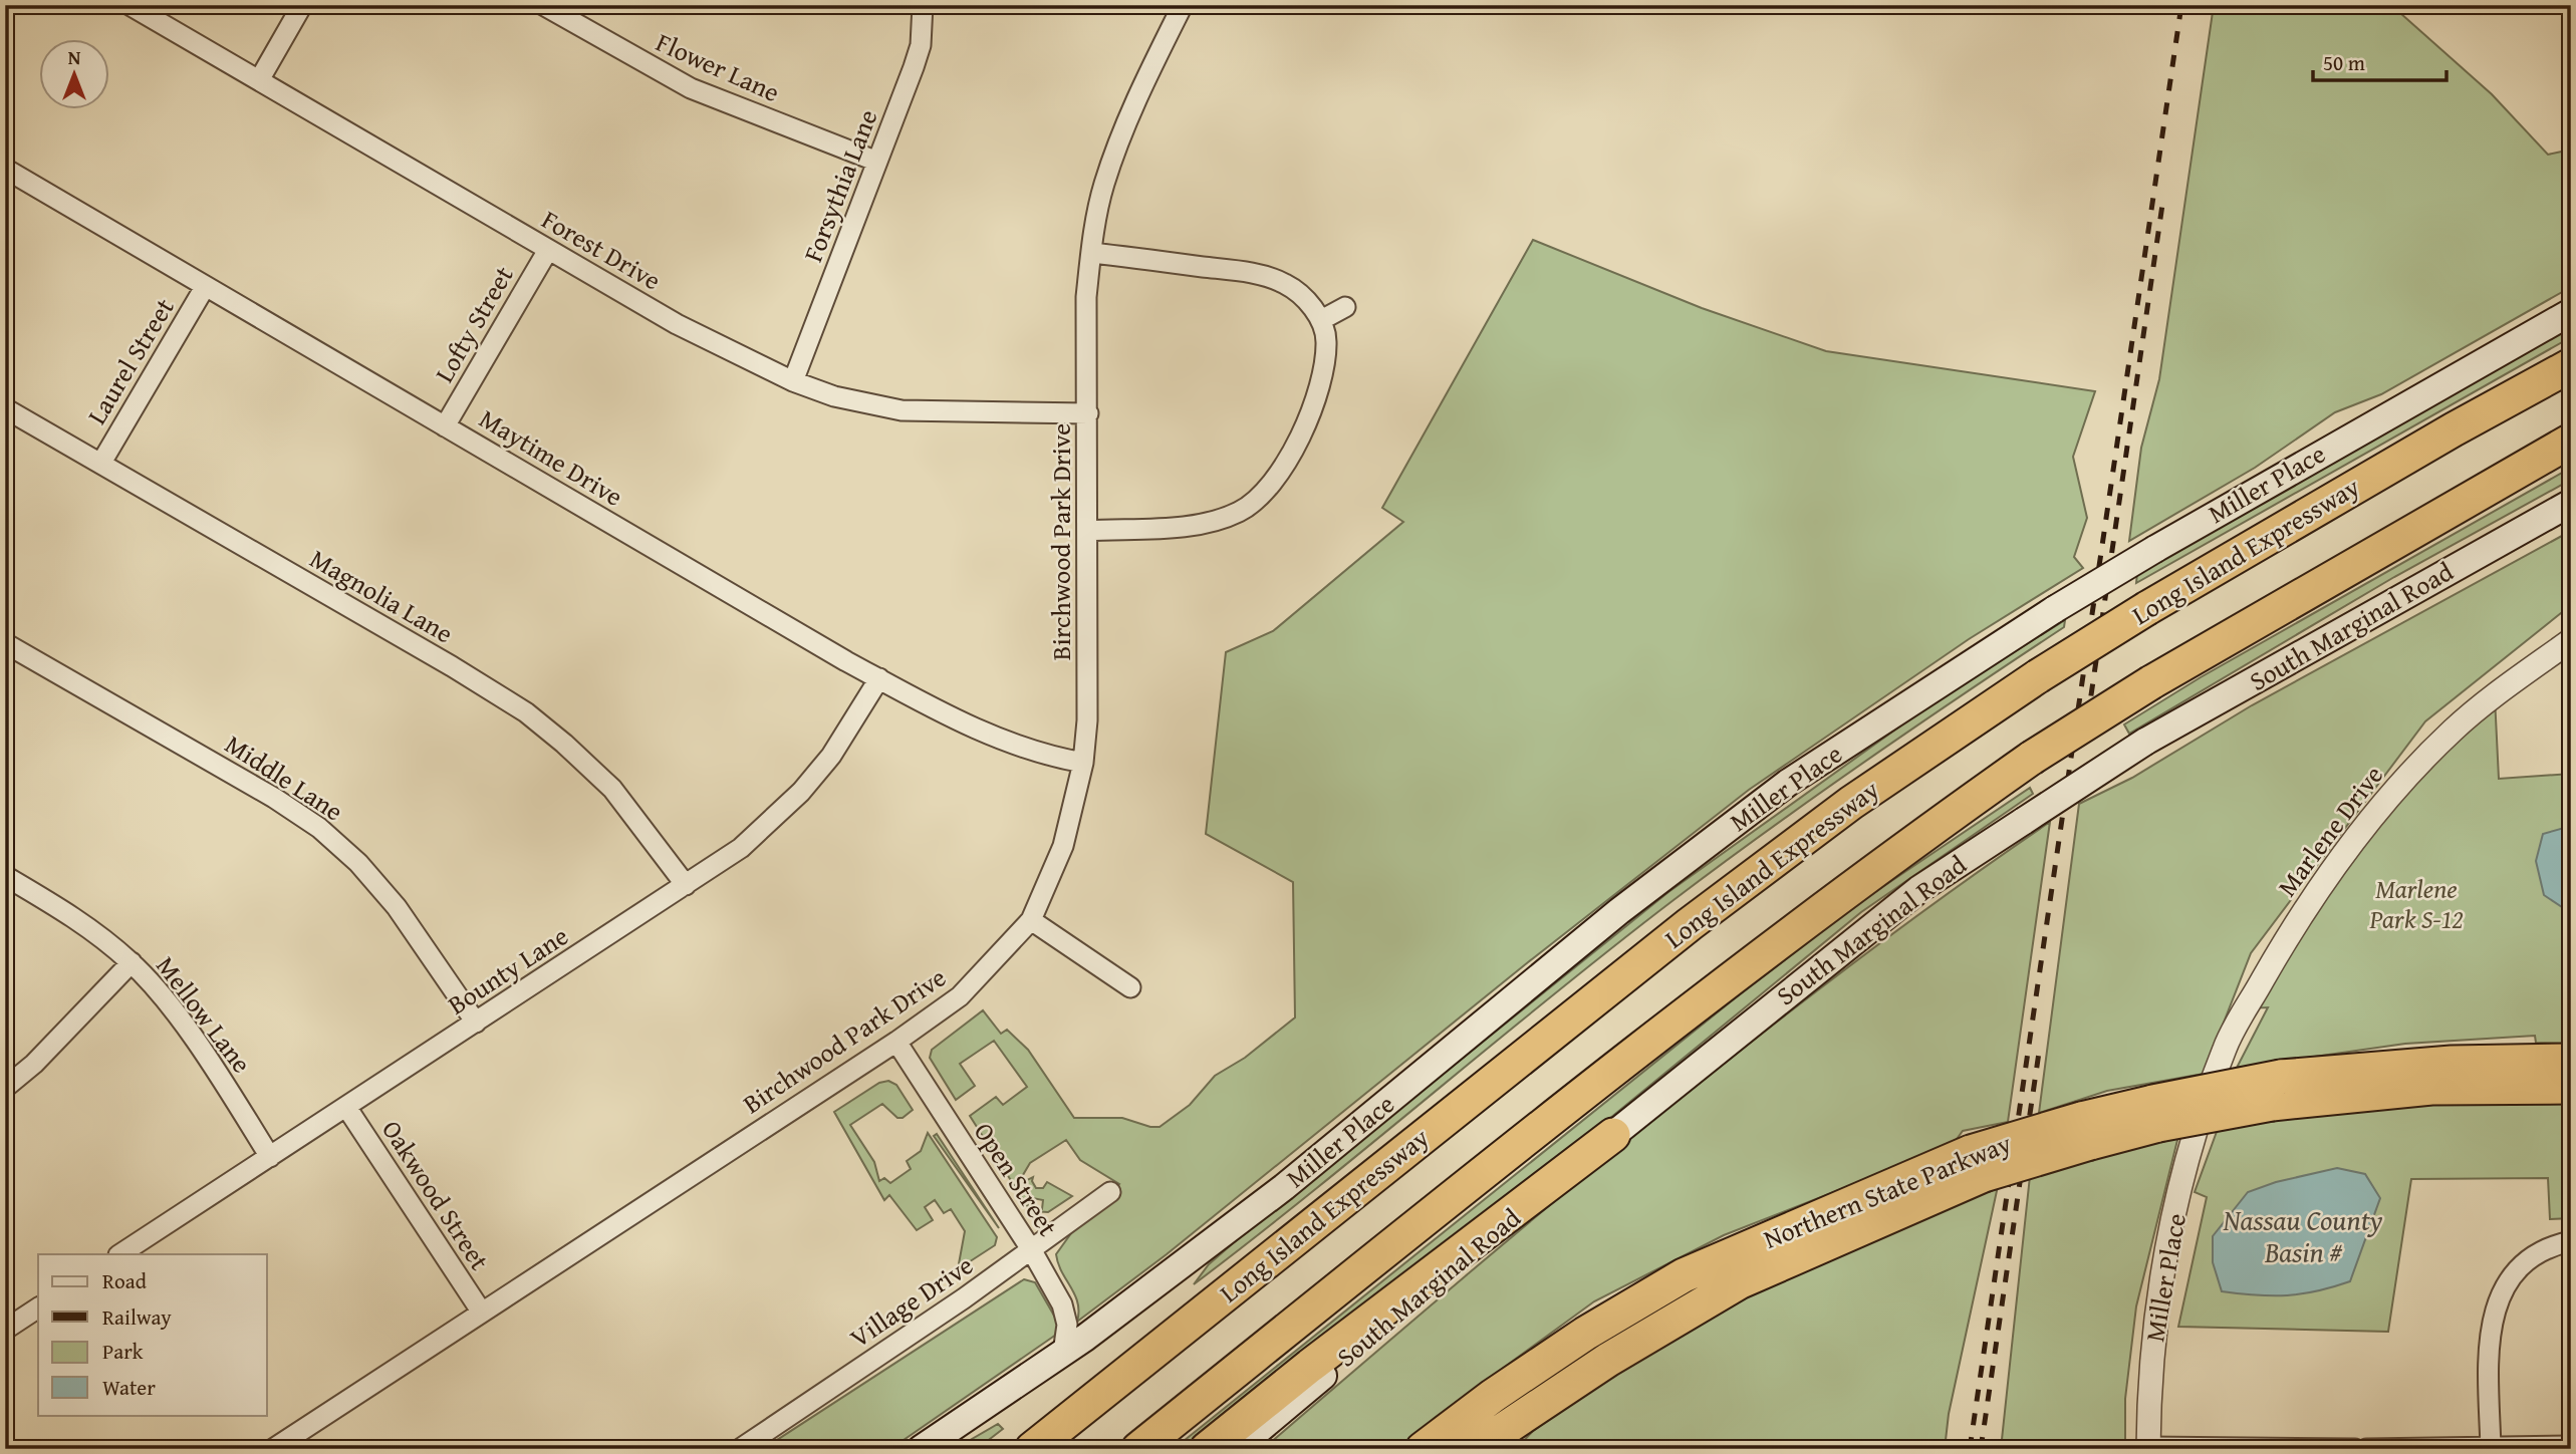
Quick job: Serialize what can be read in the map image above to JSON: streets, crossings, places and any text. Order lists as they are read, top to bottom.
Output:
{
  "streets": {
    "highway": ["Long Island Expressway", "Northern State Parkway"],
    "main road": ["Miller Place", "South Marginal Road"],
    "street": [
      "Flower Lane",
      "Forsythia Lane",
      "Forest Drive",
      "Lofty Street",
      "Laurel Street",
      "Maytime Drive",
      "Birchwood Park Drive",
      "Magnolia Lane",
      "Middle Lane",
      "Marlene Drive",
      "Bounty Lane",
      "Mellow Lane",
      "Open Street",
      "Oakwood Street",
      "Village Drive"
    ]
  },
  "crossings": [
    ["Flower Lane", "Forsythia Lane"],
    ["Forsythia Lane", "Forest Drive"],
    ["Forest Drive", "Lofty Street"],
    ["Forest Drive", "Birchwood Park Drive"],
    ["Lofty Street", "Maytime Drive"],
    ["Laurel Street", "Maytime Drive"],
    ["Laurel Street", "Magnolia Lane"],
    ["Maytime Drive", "Birchwood Park Drive"],
    ["Maytime Drive", "Bounty Lane"],
    ["Miller Place", "Marlene Drive"],
    ["Miller Place", "Open Street"],
    ["Birchwood Park Drive", "Open Street"],
    ["Birchwood Park Drive", "Oakwood Street"],
    ["Magnolia Lane", "Bounty Lane"],
    ["Middle Lane", "Bounty Lane"],
    ["Bounty Lane", "Mellow Lane"],
    ["Bounty Lane", "Oakwood Street"],
    ["Open Street", "Village Drive"]
  ],
  "water": ["Nassau County Basin #"],
  "parks": ["Marlene Park S-12"],
  "legend": [
    "Road",
    "Railway",
    "Park",
    "Water"
  ],
  "scale_bar": "50 m",
  "north": "top"
}
